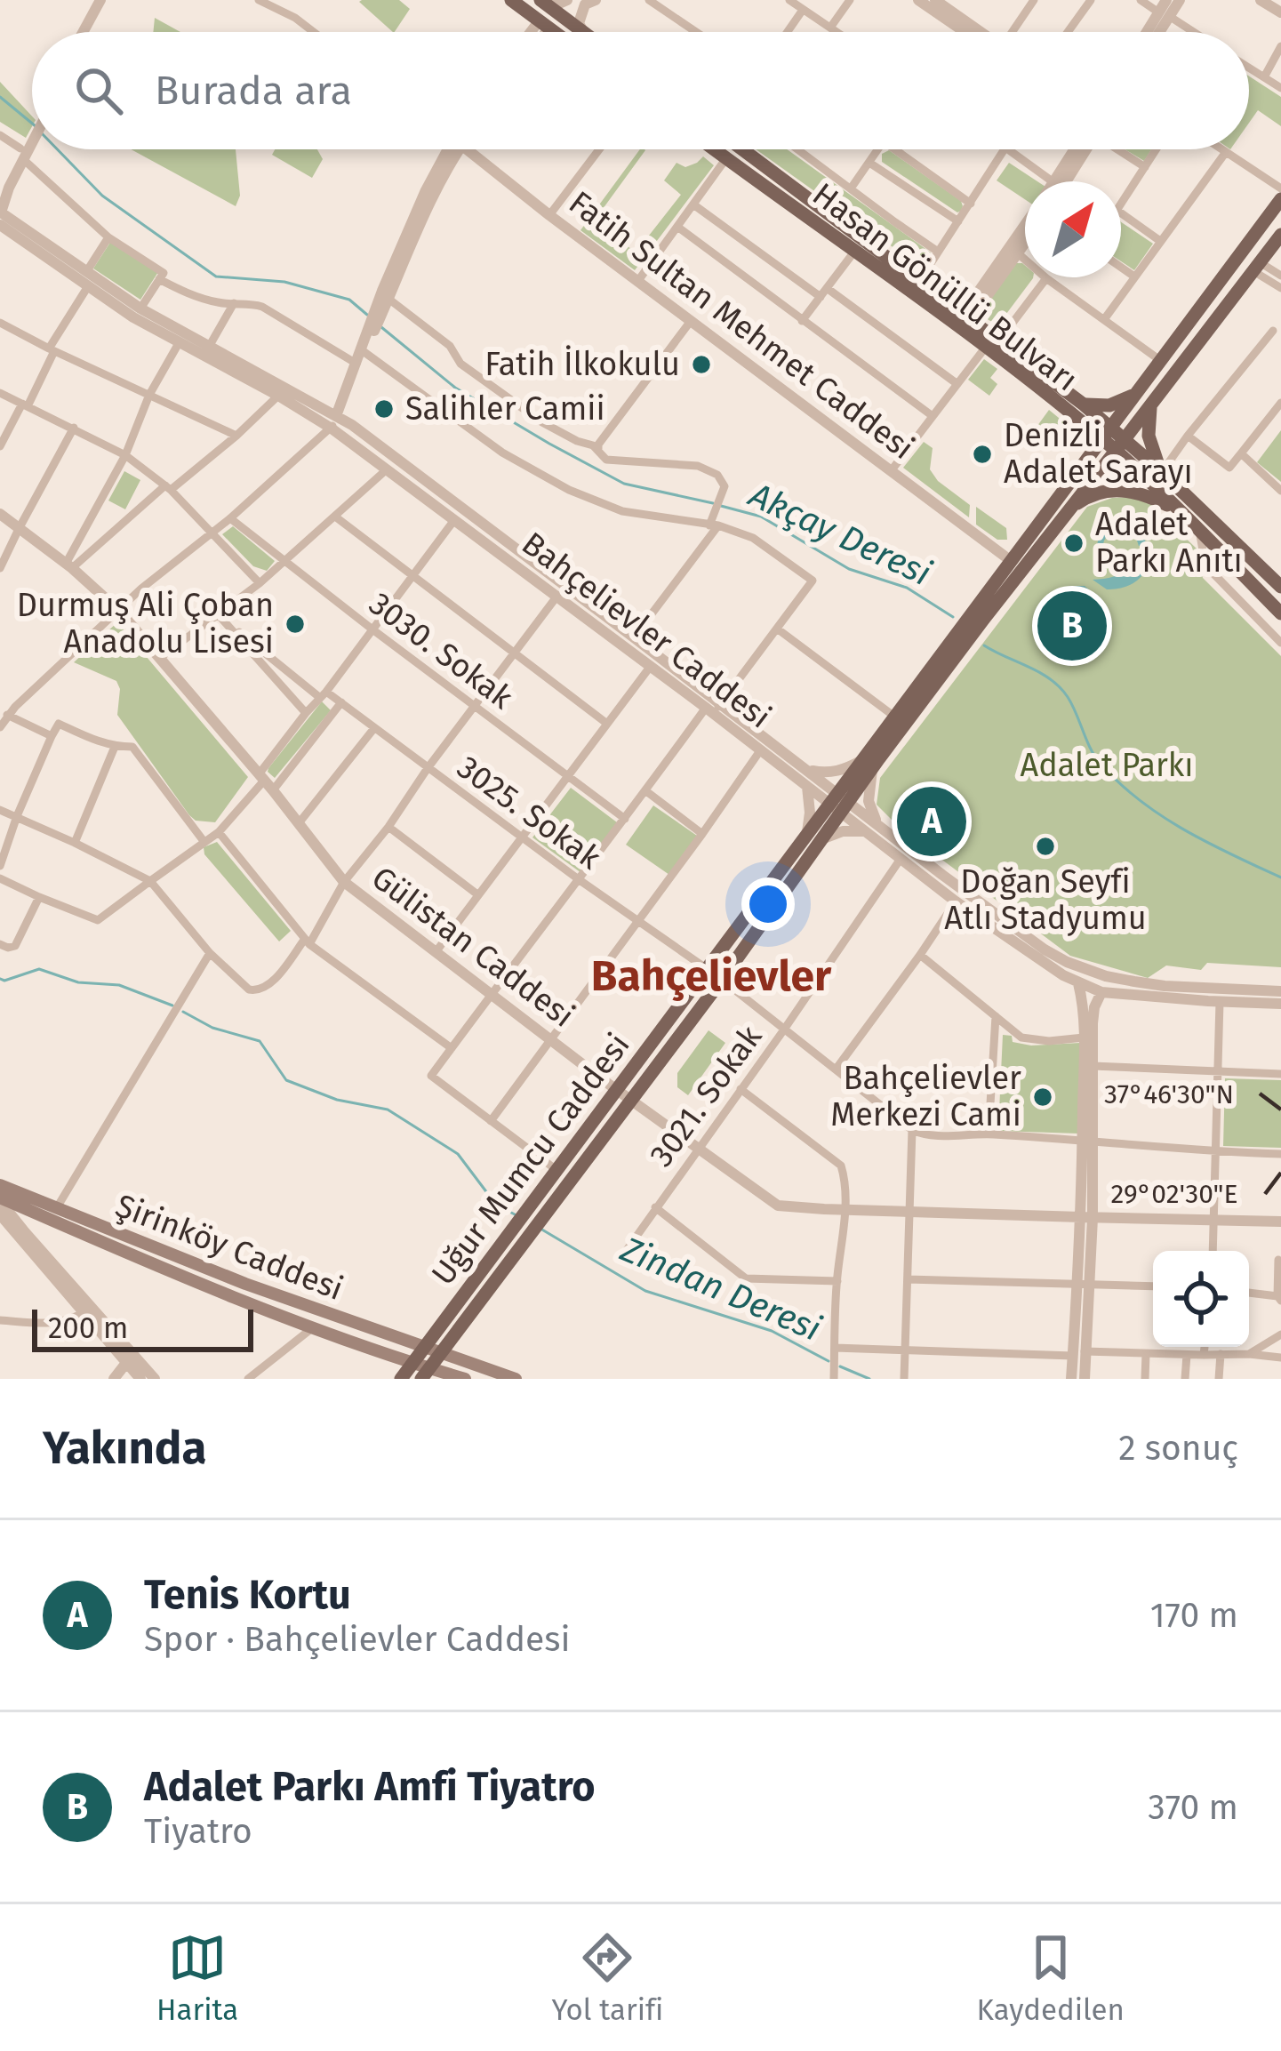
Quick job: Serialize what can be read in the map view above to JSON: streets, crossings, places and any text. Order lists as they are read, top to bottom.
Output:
{
  "streets": {
    "main road": ["Hasan Gönüllü Bulvarı", "Uğur Mumcu Caddesi", "Şirinköy Caddesi"],
    "street": [
      "Fatih Sultan Mehmet Caddesi",
      "Bahçelievler Caddesi",
      "3030. Sokak",
      "3025. Sokak",
      "Gülistan Caddesi",
      "3021. Sokak"
    ]
  },
  "crossings": [
    ["Hasan Gönüllü Bulvarı", "Uğur Mumcu Caddesi"],
    ["Fatih Sultan Mehmet Caddesi", "Uğur Mumcu Caddesi"],
    ["Bahçelievler Caddesi", "3021. Sokak"],
    ["Bahçelievler Caddesi", "Uğur Mumcu Caddesi"],
    ["3025. Sokak", "Uğur Mumcu Caddesi"],
    ["Gülistan Caddesi", "3021. Sokak"],
    ["Gülistan Caddesi", "Uğur Mumcu Caddesi"],
    ["Uğur Mumcu Caddesi", "Şirinköy Caddesi"]
  ],
  "districts": ["Bahçelievler"],
  "water": ["Akçay Deresi", "Zindan Deresi"],
  "parks": ["Adalet Parkı"],
  "places": [
    "Fatih İlkokulu",
    "Salihler Camii",
    "Denizli Adalet Sarayı",
    "Adalet Parkı Anıtı",
    "Durmuş Ali Çoban Anadolu Lisesi",
    "Doğan Seyfi Atlı Stadyumu",
    "Bahçelievler Merkezi Cami"
  ],
  "scale_bar": "200 m",
  "north": "top right",
  "page": {
    "search": "Burada ara",
    "pins": ["B", "A"],
    "scale": "200 m",
    "heading": ["Yakında", "2 sonuç"],
    "list": [
      {
        "mark": "A",
        "name": "Tenis Kortu",
        "note": "Spor · Bahçelievler Caddesi",
        "value": "170 m"
      },
      {
        "mark": "B",
        "name": "Adalet Parkı Amfi Tiyatro",
        "note": "Tiyatro",
        "value": "370 m"
      }
    ],
    "nav": ["Harita", "Yol tarifi", "Kaydedilen"]
  },
  "coordinates": ["37°46'30\"N", "29°02'30\"E"]
}
